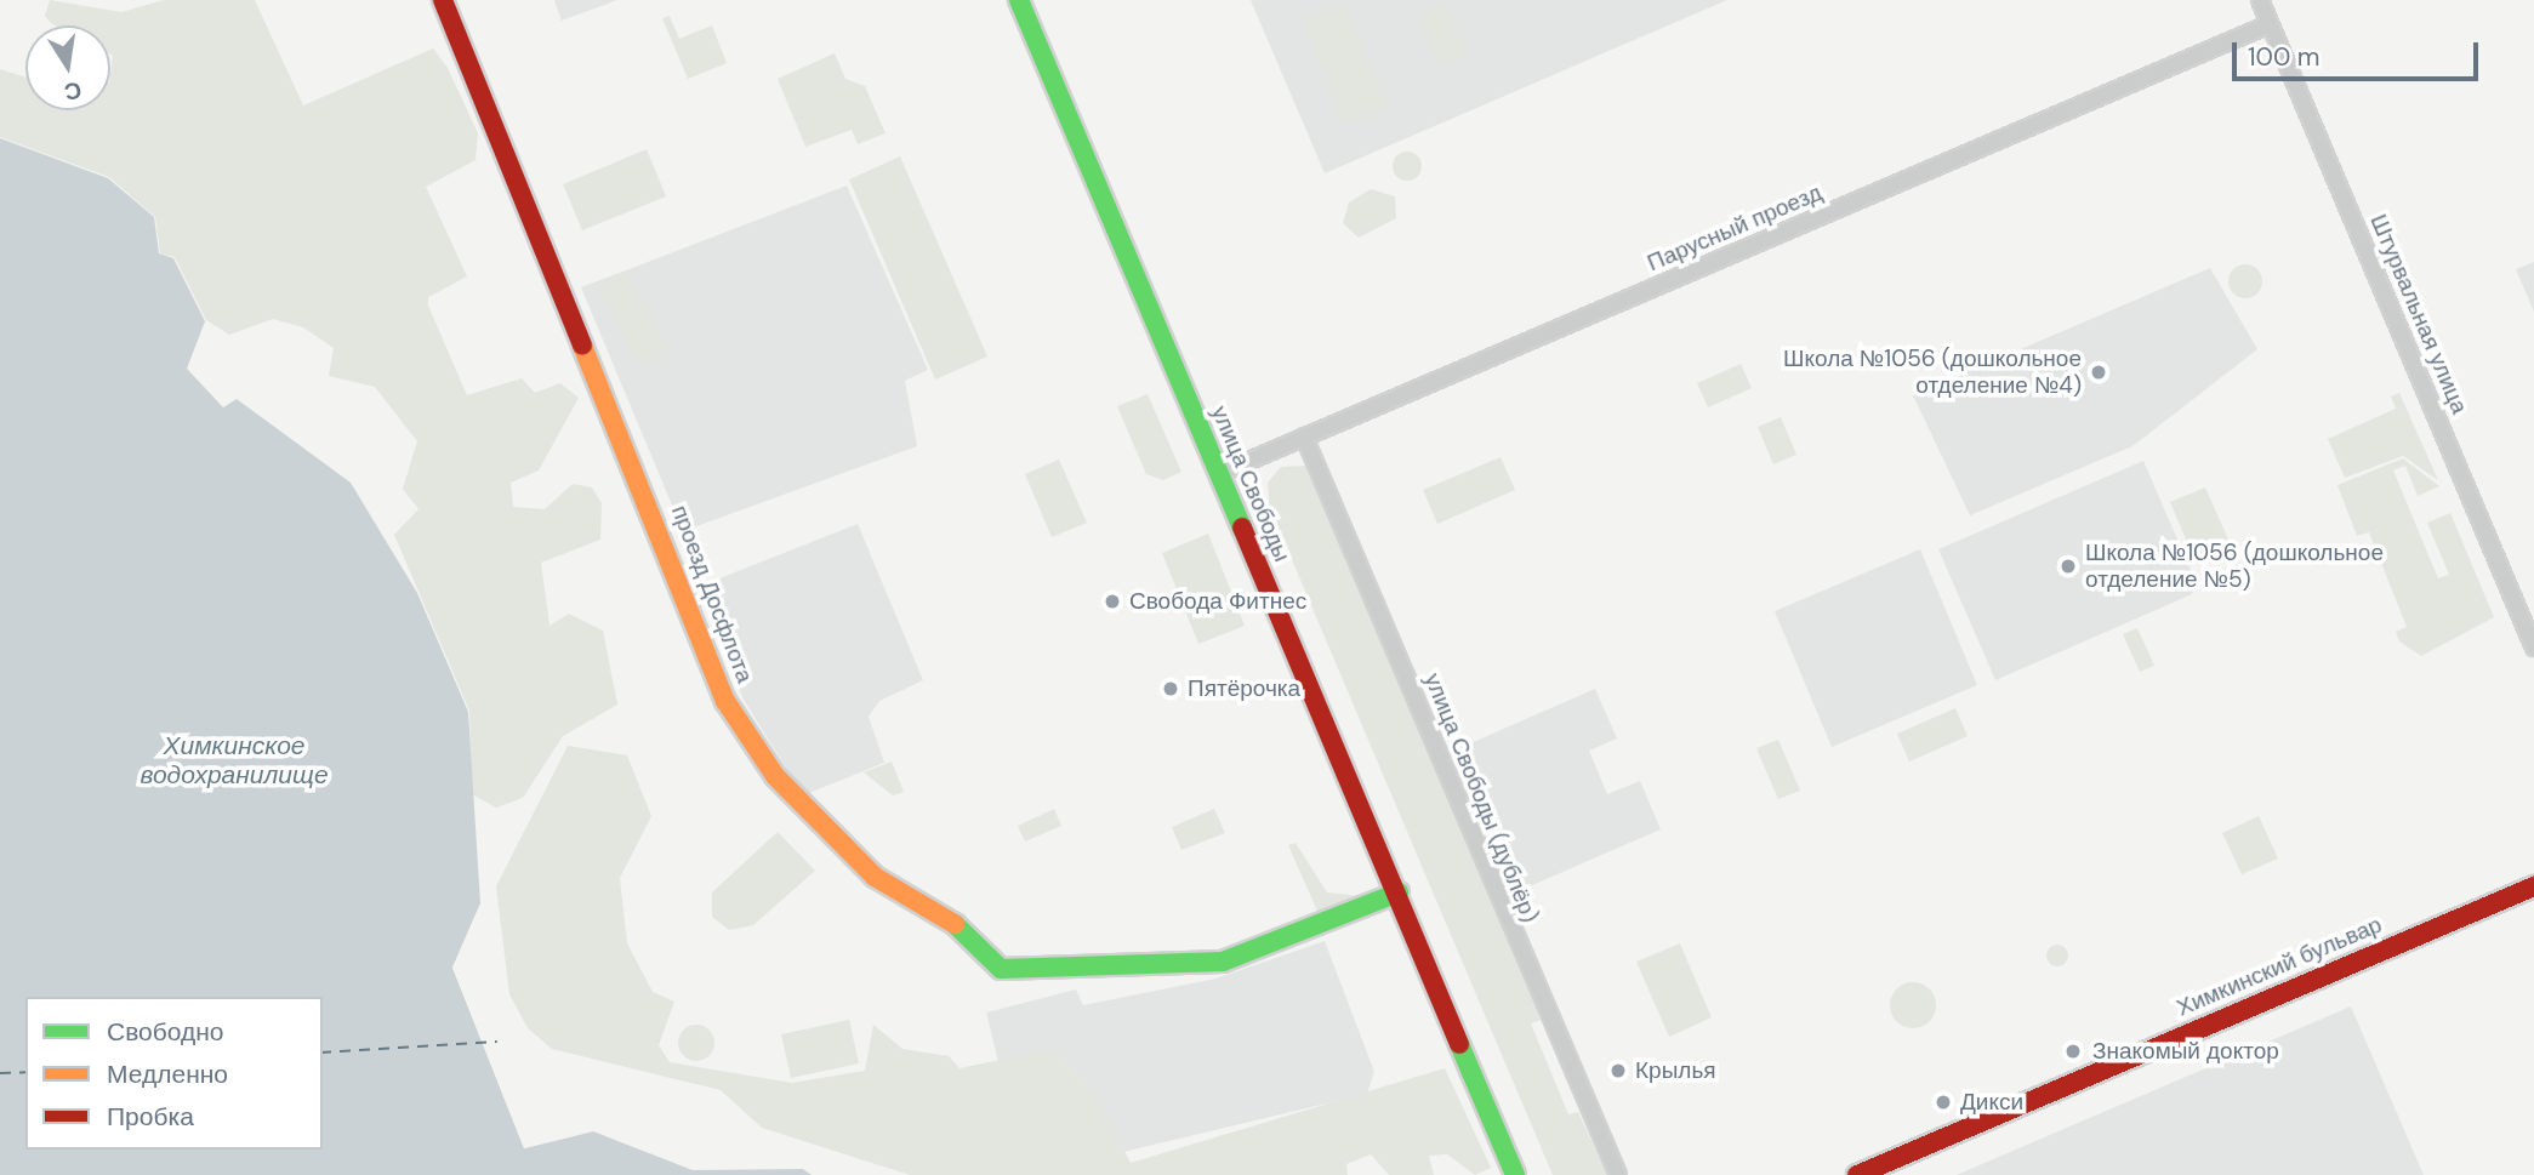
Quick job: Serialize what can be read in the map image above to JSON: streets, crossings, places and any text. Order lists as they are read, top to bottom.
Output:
{
  "streets": {
    "main road": ["улица Свободы", "проезд Досфлота", "Химкинский бульвар"],
    "street": ["Парусный проезд", "Штурвальная улица", "улица Свободы (дублёр)"]
  },
  "crossings": [
    ["Парусный проезд", "Штурвальная улица"],
    ["Парусный проезд", "улица Свободы"],
    ["Парусный проезд", "улица Свободы (дублёр)"],
    ["улица Свободы", "проезд Досфлота"]
  ],
  "water": ["Химкинское водохранилище"],
  "places": [
    "Школа №1056 (дошкольное отделение №4)",
    "Школа №1056 (дошкольное отделение №5)",
    "Свобода Фитнес",
    "Пятёрочка",
    "Знакомый доктор",
    "Крылья",
    "Дикси"
  ],
  "legend": ["Свободно", "Медленно", "Пробка"],
  "scale_bar": "100 m",
  "north": "bottom"
}
